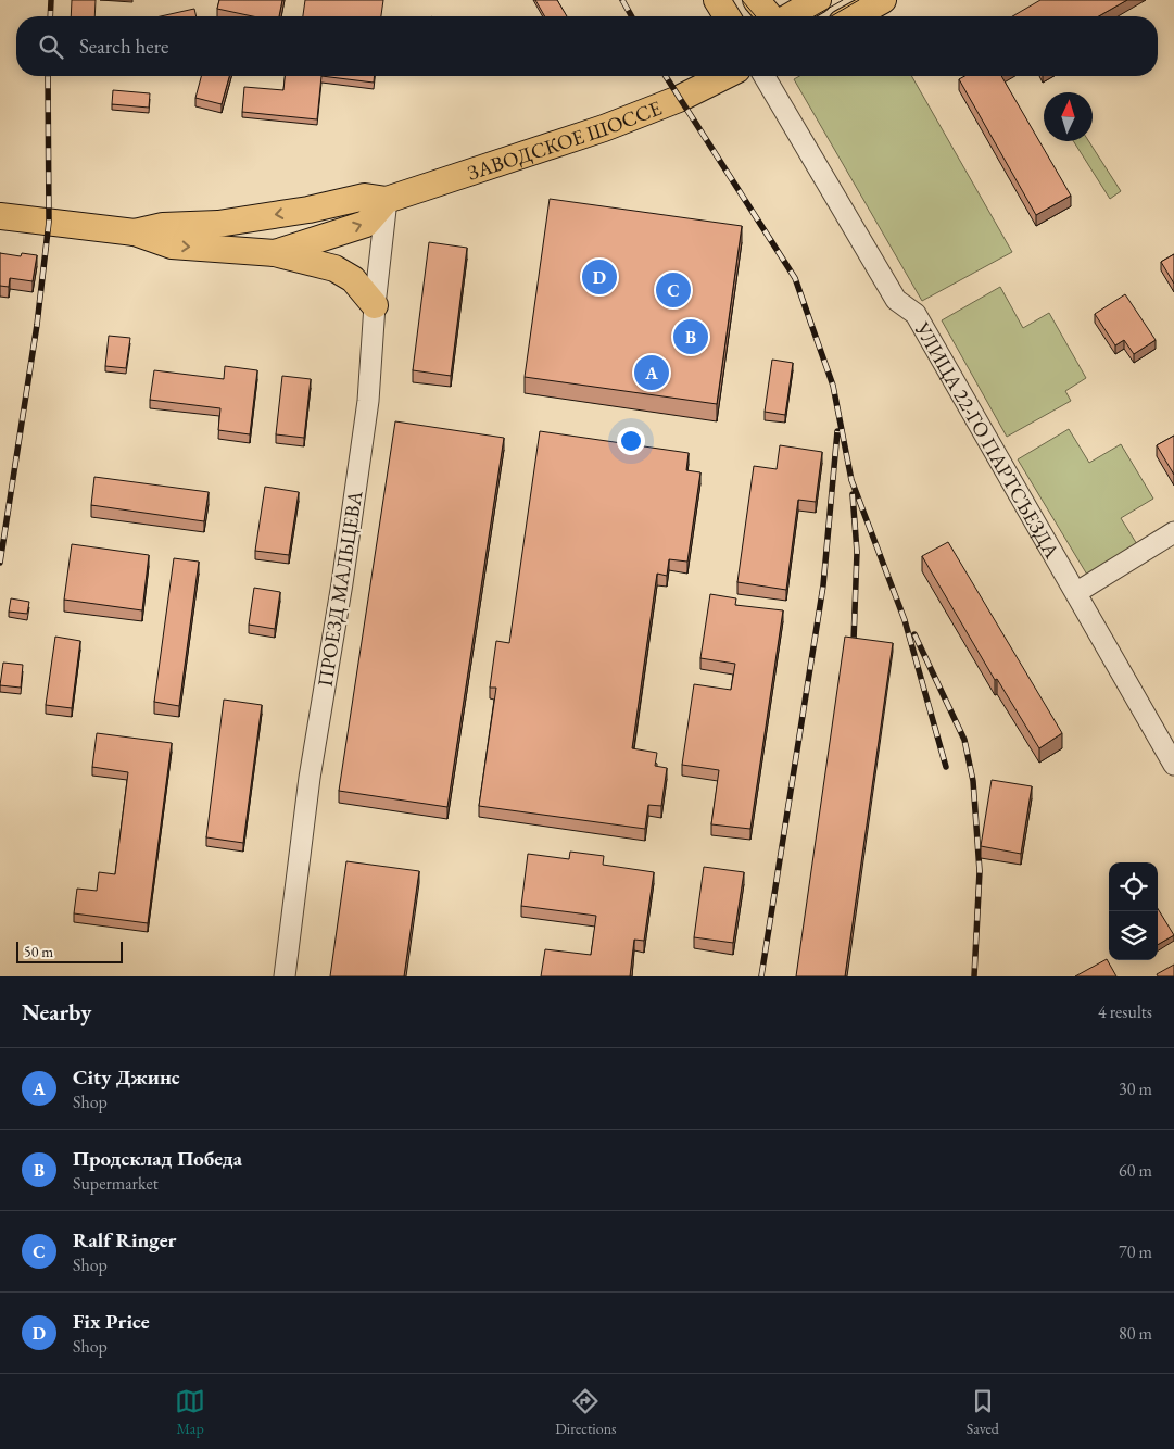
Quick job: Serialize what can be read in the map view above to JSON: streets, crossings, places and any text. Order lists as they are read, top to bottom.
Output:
{
  "streets": {
    "main road": ["ЗАВОДСКОЕ ШОССЕ"],
    "street": ["УЛИЦА 22-ГО ПАРТСЪЕЗДА", "ПРОЕЗД МАЛЬЦЕВА"]
  },
  "crossings": [
    ["ЗАВОДСКОЕ ШОССЕ", "ПРОЕЗД МАЛЬЦЕВА"]
  ],
  "scale_bar": "50 m",
  "north": "top",
  "page": {
    "search": "Search here",
    "pins": [
      "D",
      "C",
      "B",
      "A"
    ],
    "scale": "50 m",
    "heading": ["Nearby", "4 results"],
    "list": [
      {
        "mark": "A",
        "name": "City Джинс",
        "note": "Shop",
        "value": "30 m"
      },
      {
        "mark": "B",
        "name": "Продсклад Победа",
        "note": "Supermarket",
        "value": "60 m"
      },
      {
        "mark": "C",
        "name": "Ralf Ringer",
        "note": "Shop",
        "value": "70 m"
      },
      {
        "mark": "D",
        "name": "Fix Price",
        "note": "Shop",
        "value": "80 m"
      }
    ],
    "nav": ["Map", "Directions", "Saved"]
  }
}
